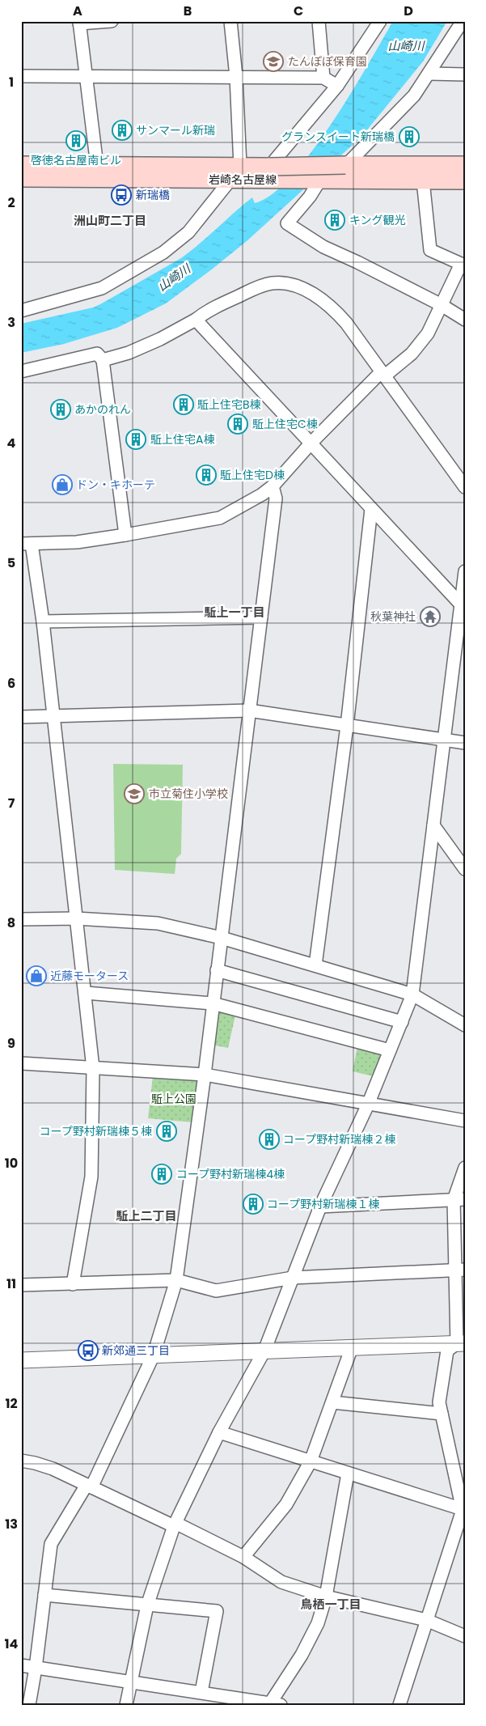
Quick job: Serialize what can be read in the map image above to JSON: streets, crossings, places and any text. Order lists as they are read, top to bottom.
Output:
{
  "streets": {
    "main road": ["岩崎名古屋線"]
  },
  "districts": [
    "洲山町二丁目",
    "駈上一丁目",
    "駈上二丁目",
    "鳥栖一丁目"
  ],
  "water": ["山崎川"],
  "parks": ["駈上公園"],
  "places": {
    "school or university": ["たんぽぽ保育園", "市立菊住小学校"],
    "building": [
      "サンマール新瑞",
      "グランスイート新瑞橋",
      "啓徳名古屋南ビル",
      "キング観光",
      "駈上住宅B棟",
      "あかのれん",
      "駈上住宅C棟",
      "駈上住宅A棟",
      "駈上住宅D棟",
      "コープ野村新瑞棟５棟",
      "コープ野村新瑞棟２棟",
      "コープ野村新瑞棟4棟",
      "コープ野村新瑞棟１棟"
    ],
    "bus stop": ["新瑞橋", "新郊通三丁目"],
    "shop": ["ドン・キホーテ", "近藤モータース"],
    "temple": ["秋葉神社"]
  },
  "grid": {
    "columns": [
      "A",
      "B",
      "C",
      "D"
    ],
    "rows": [
      "1",
      "2",
      "3",
      "4",
      "5",
      "6",
      "7",
      "8",
      "9",
      "10",
      "11",
      "12",
      "13",
      "14"
    ]
  }
}
